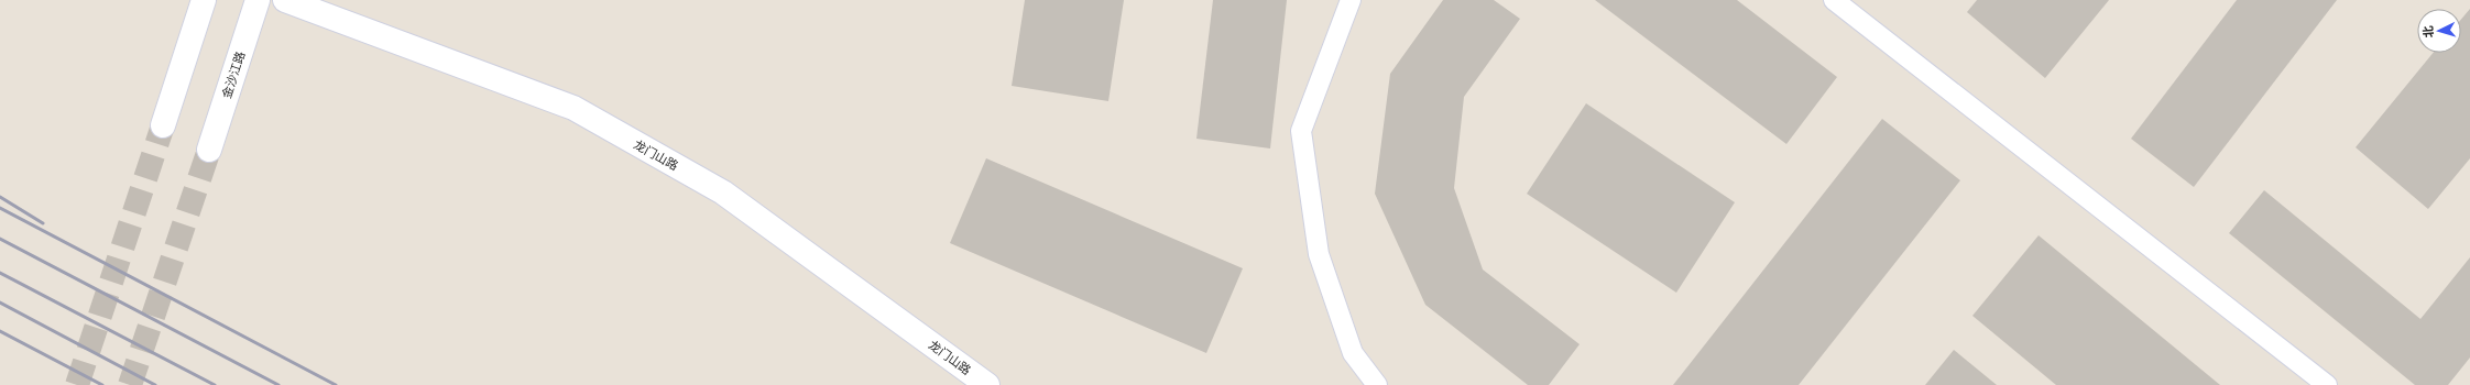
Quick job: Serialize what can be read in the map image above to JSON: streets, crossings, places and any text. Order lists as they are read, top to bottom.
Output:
{
  "streets": {
    "street": ["金沙江路", "龙门山路"]
  },
  "north": "left"
}
